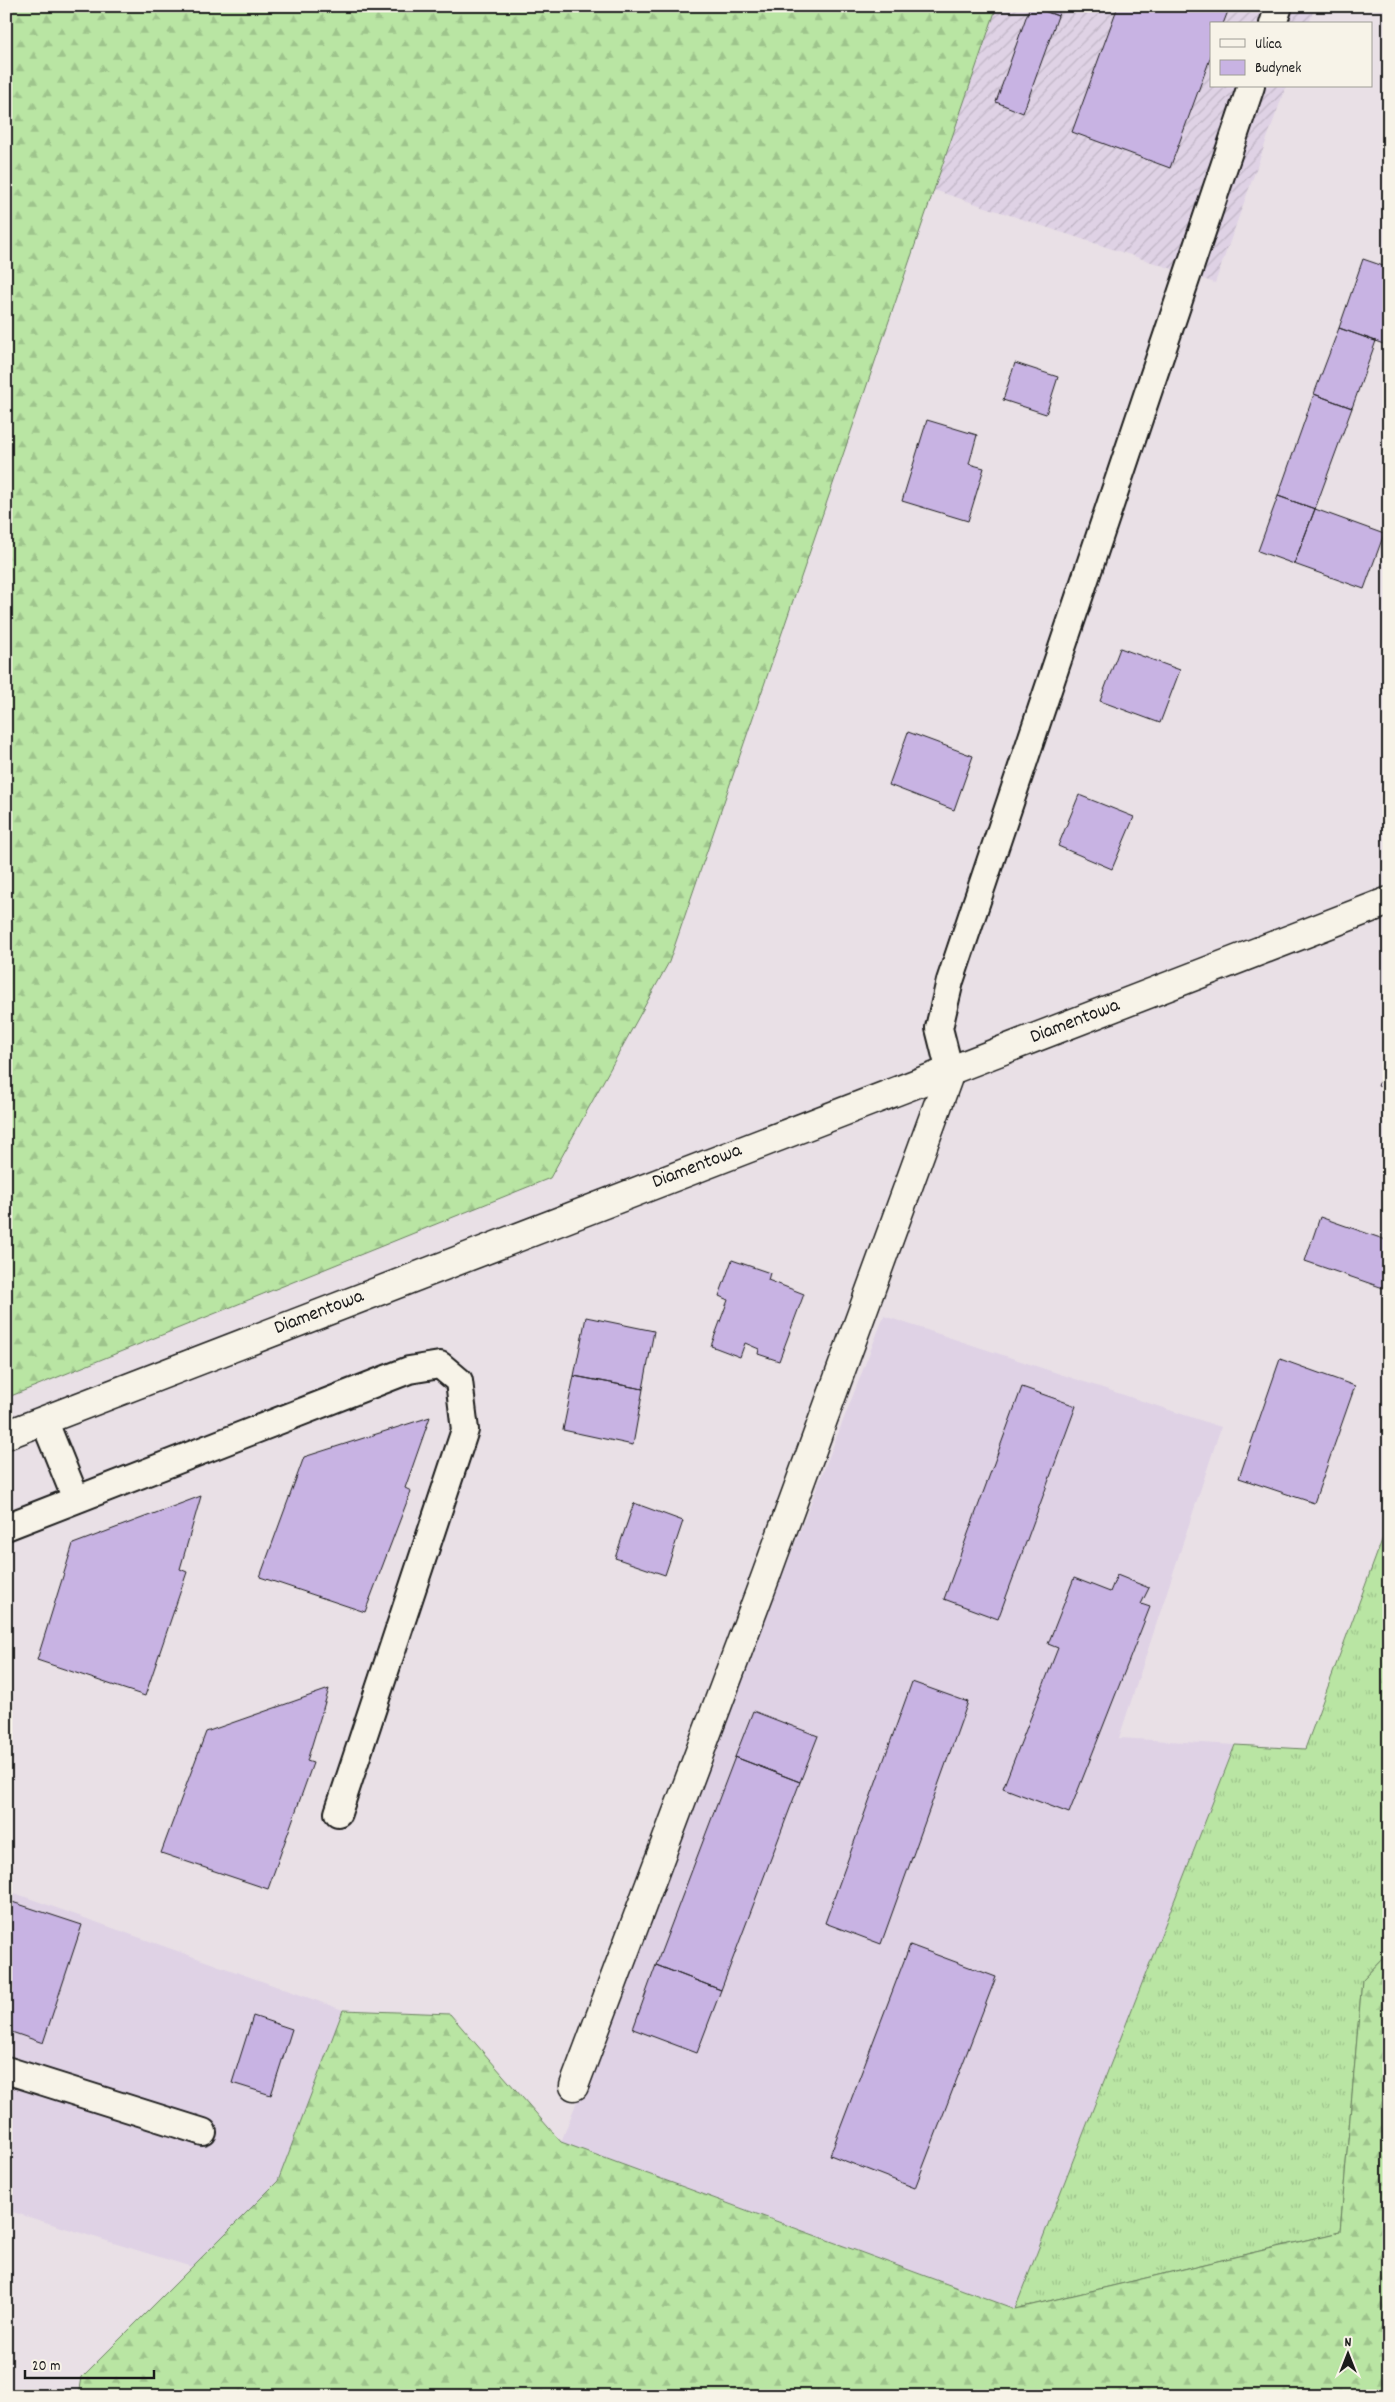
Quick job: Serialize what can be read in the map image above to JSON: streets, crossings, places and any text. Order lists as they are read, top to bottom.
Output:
{
  "streets": {
    "street": ["Diamentowa"]
  },
  "legend": ["Ulica", "Budynek"],
  "scale_bar": "20 m",
  "north": "top"
}
